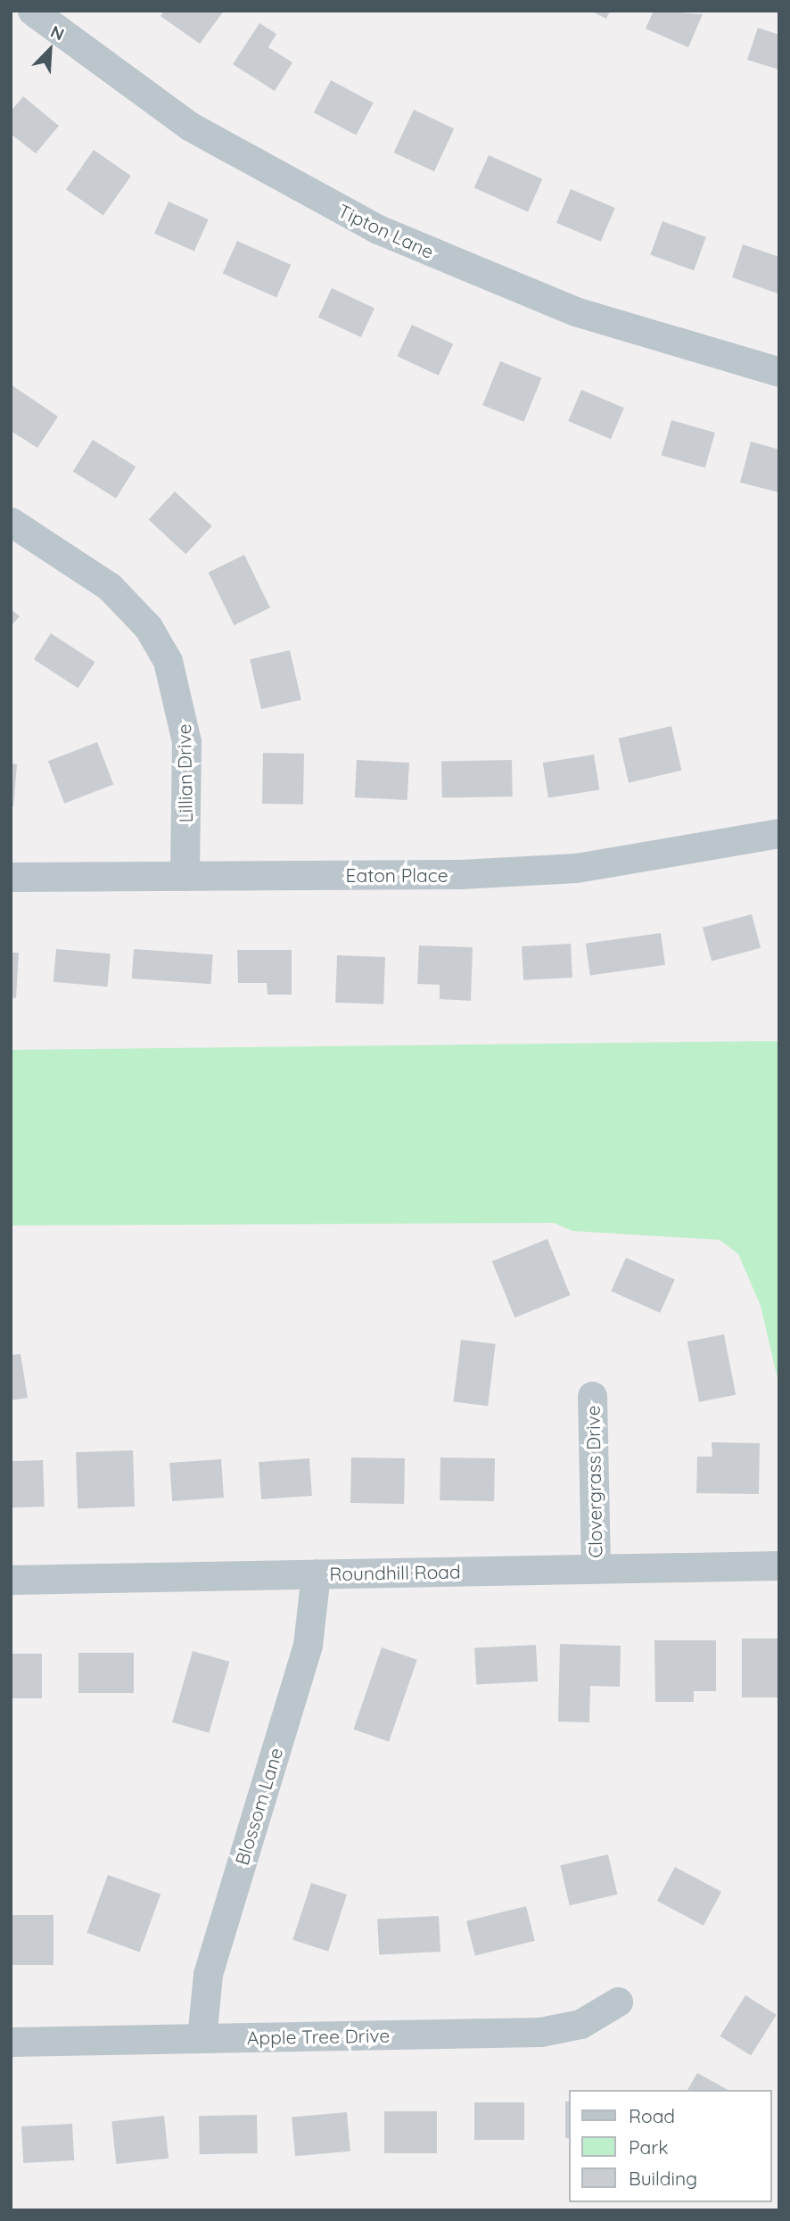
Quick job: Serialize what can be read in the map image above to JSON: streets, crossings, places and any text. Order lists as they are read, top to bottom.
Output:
{
  "streets": {
    "street": [
      "Tipton Lane",
      "Lillian Drive",
      "Eaton Place",
      "Clovergrass Drive",
      "Roundhill Road",
      "Blossom Lane",
      "Apple Tree Drive"
    ]
  },
  "crossings": [
    ["Lillian Drive", "Eaton Place"],
    ["Clovergrass Drive", "Roundhill Road"],
    ["Roundhill Road", "Blossom Lane"],
    ["Blossom Lane", "Apple Tree Drive"]
  ],
  "legend": ["Road", "Park", "Building"],
  "north": "top right"
}
